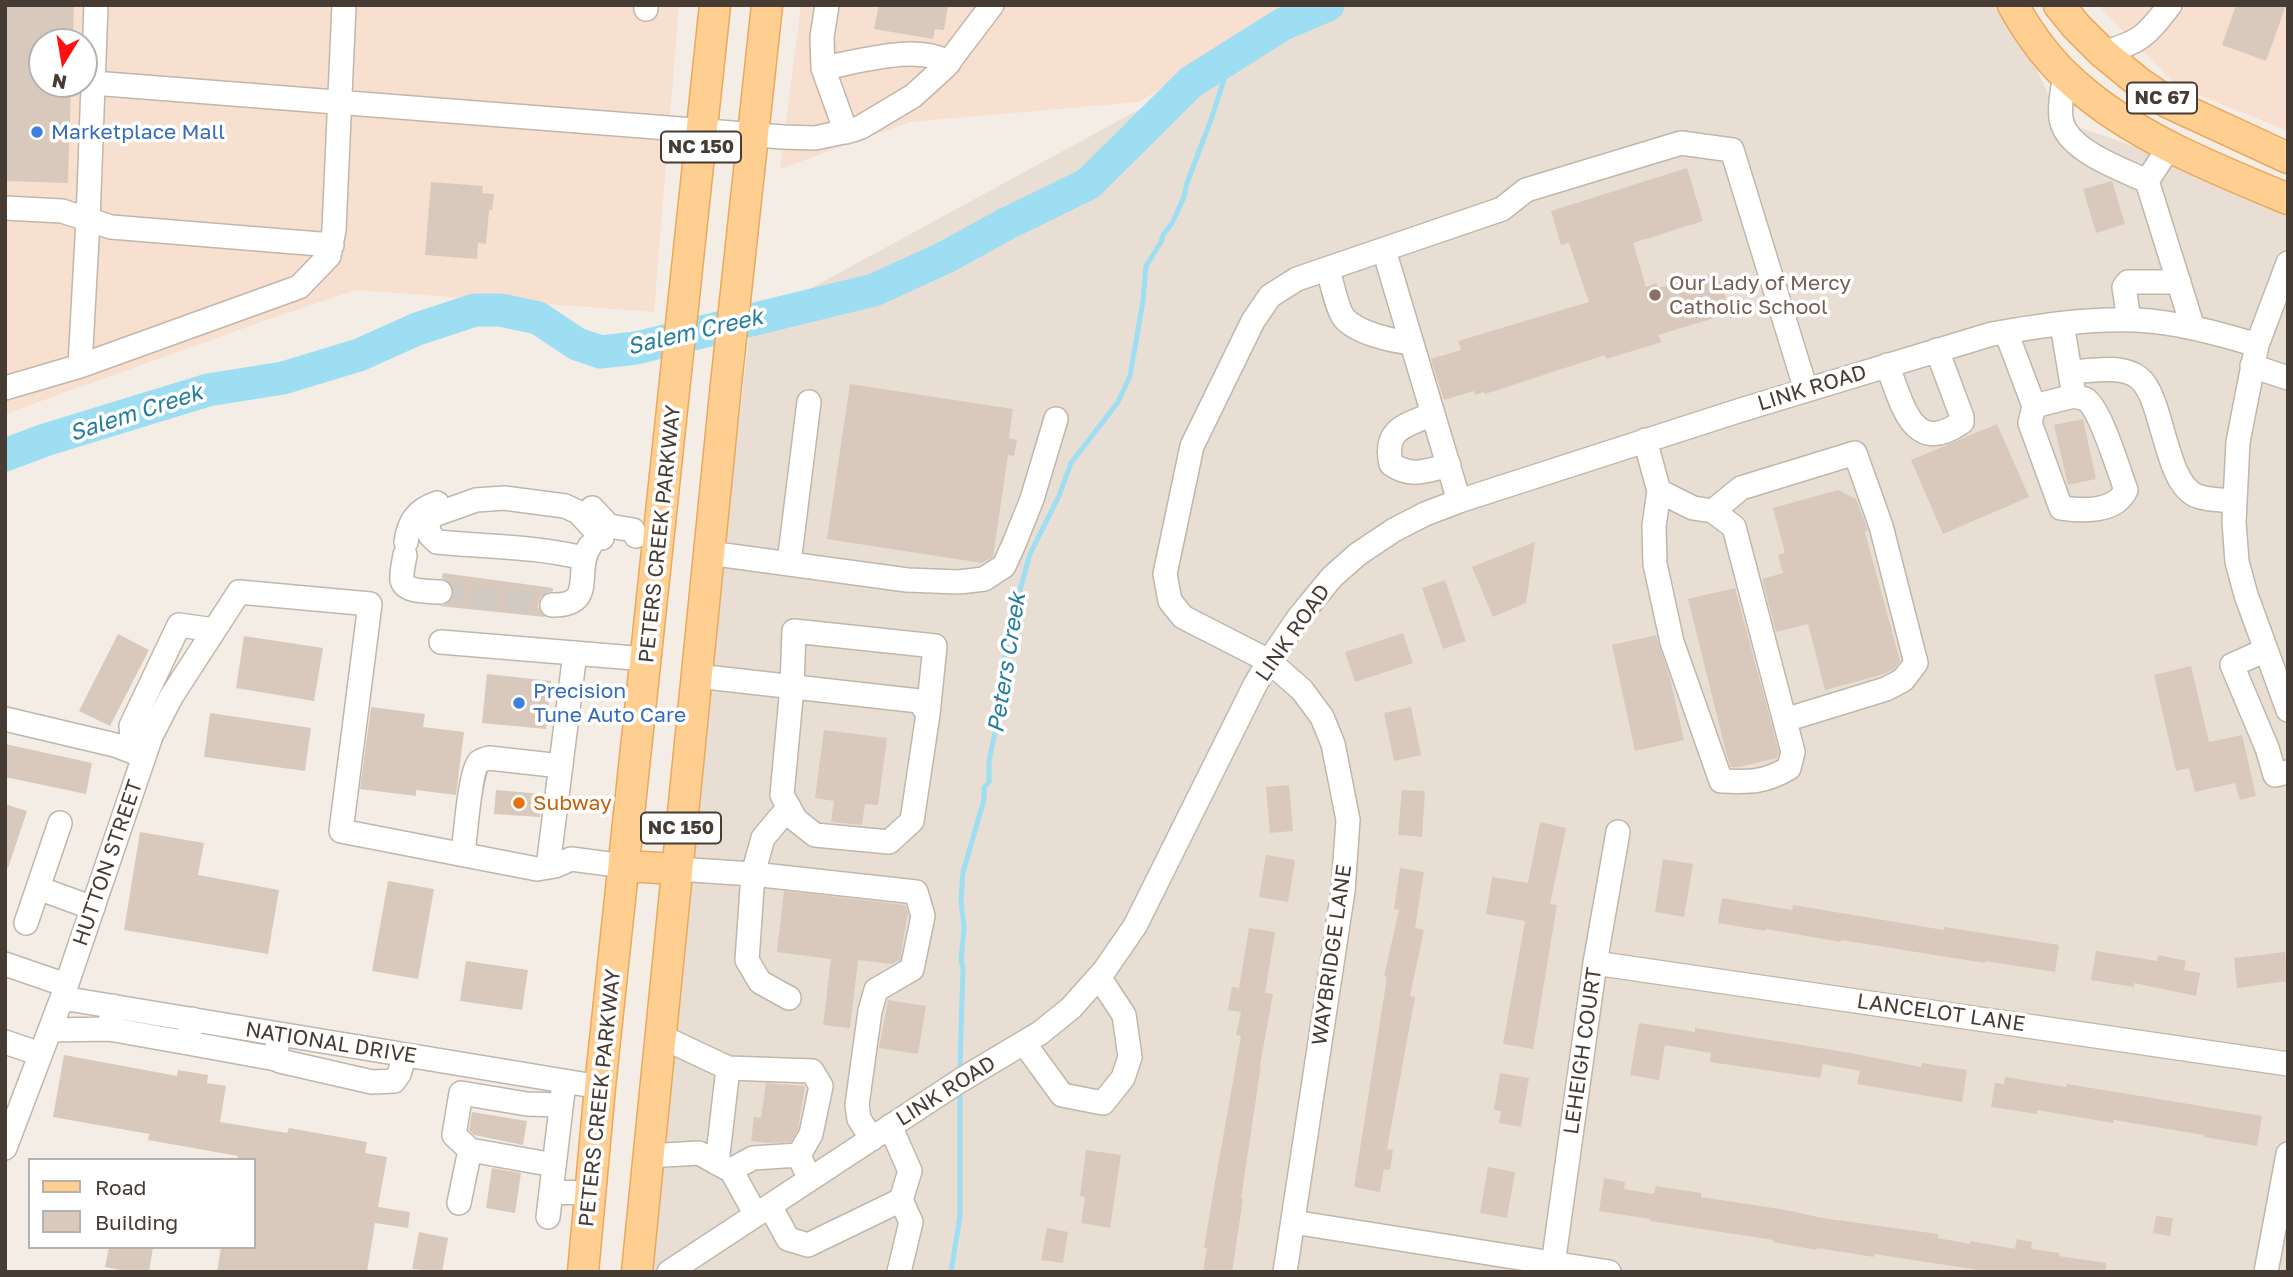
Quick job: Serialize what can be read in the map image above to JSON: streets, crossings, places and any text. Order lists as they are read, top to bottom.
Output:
{
  "streets": {
    "main road": ["NC 67", "NC 150", "PETERS CREEK PARKWAY"],
    "street": [
      "LINK ROAD",
      "HUTTON STREET",
      "WAYBRIDGE LANE",
      "LANCELOT LANE",
      "NATIONAL DRIVE",
      "LEHEIGH COURT"
    ]
  },
  "crossings": [
    ["LINK ROAD", "WAYBRIDGE LANE"],
    ["PETERS CREEK PARKWAY", "NATIONAL DRIVE"],
    ["HUTTON STREET", "NATIONAL DRIVE"],
    ["LANCELOT LANE", "LEHEIGH COURT"]
  ],
  "water": ["Salem Creek", "Peters Creek"],
  "places": [
    "Marketplace Mall",
    "Our Lady of Mercy Catholic School",
    "Precision Tune Auto Care",
    "Subway"
  ],
  "legend": ["Road", "Building"],
  "north": "bottom"
}
